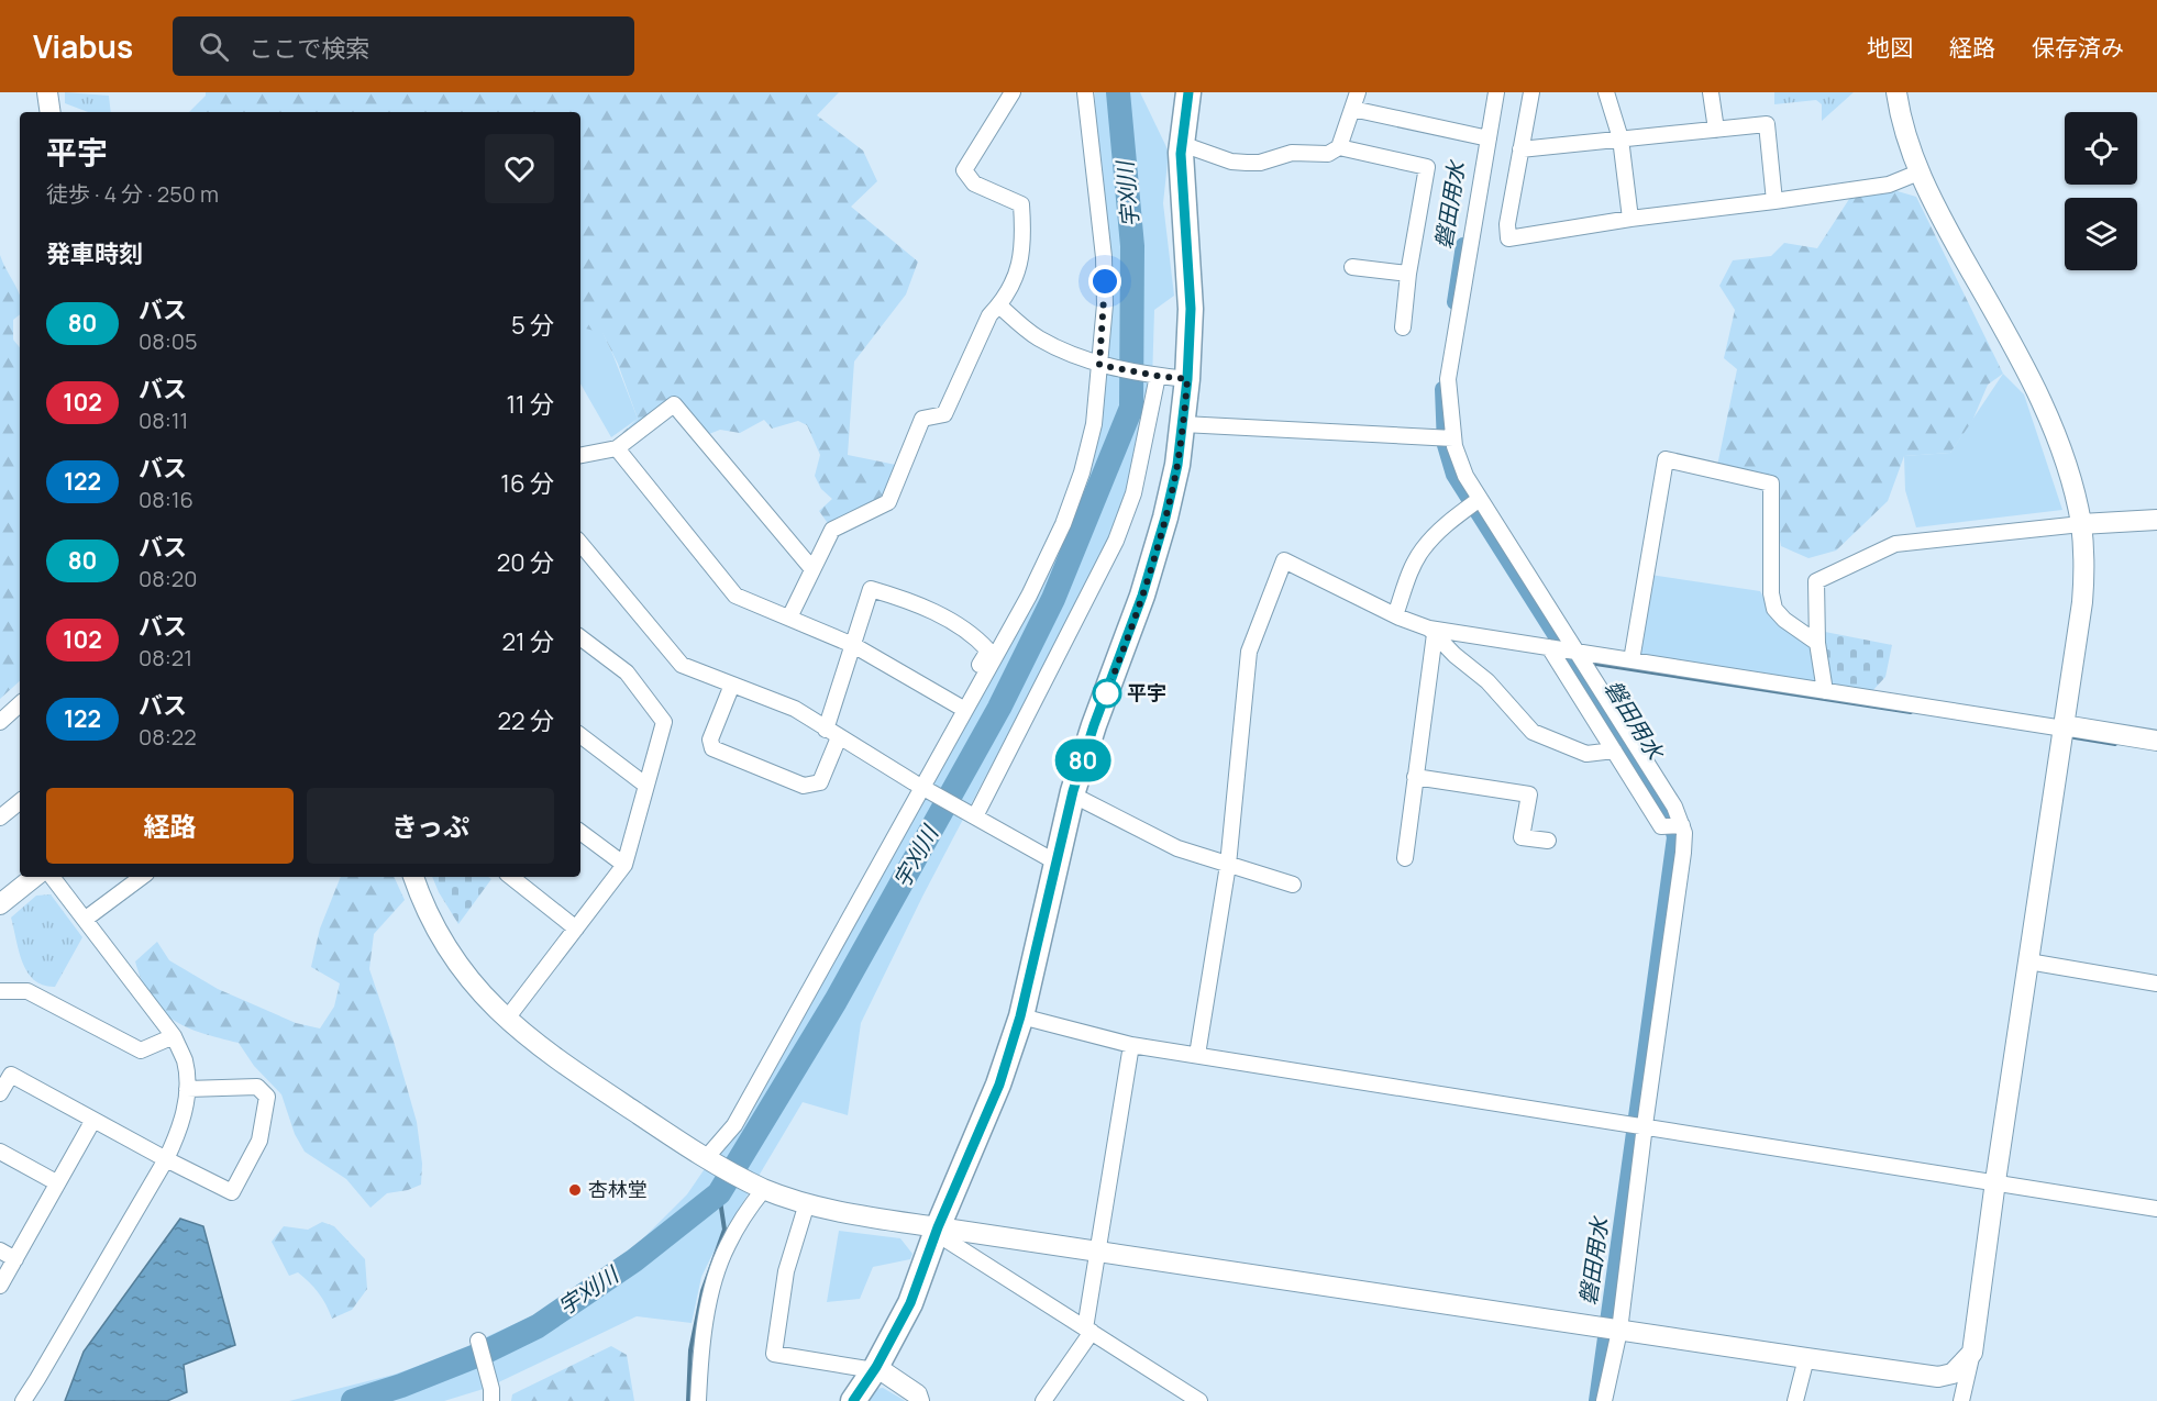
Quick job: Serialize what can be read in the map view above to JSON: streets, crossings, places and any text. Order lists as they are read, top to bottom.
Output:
{
  "water": ["宇刈川", "磐田用水"],
  "places": ["平宇", "杏林堂"],
  "lines": ["bus line 80"],
  "page": {
    "header": "Viabus",
    "search": "ここで検索",
    "nav": ["地図", "経路", "保存済み"],
    "on_map": "80",
    "heading": [
      ["平宇", "徒歩 · 4 分 · 250 m"],
      "発車時刻"
    ],
    "list": [
      {
        "mark": "80",
        "name": "バス",
        "note": "08:05",
        "value": "5 分"
      },
      {
        "mark": "102",
        "name": "バス",
        "note": "08:11",
        "value": "11 分"
      },
      {
        "mark": "122",
        "name": "バス",
        "note": "08:16",
        "value": "16 分"
      },
      {
        "mark": "80",
        "name": "バス",
        "note": "08:20",
        "value": "20 分"
      },
      {
        "mark": "102",
        "name": "バス",
        "note": "08:21",
        "value": "21 分"
      },
      {
        "mark": "122",
        "name": "バス",
        "note": "08:22",
        "value": "22 分"
      }
    ],
    "buttons": ["経路", "きっぷ"]
  }
}
